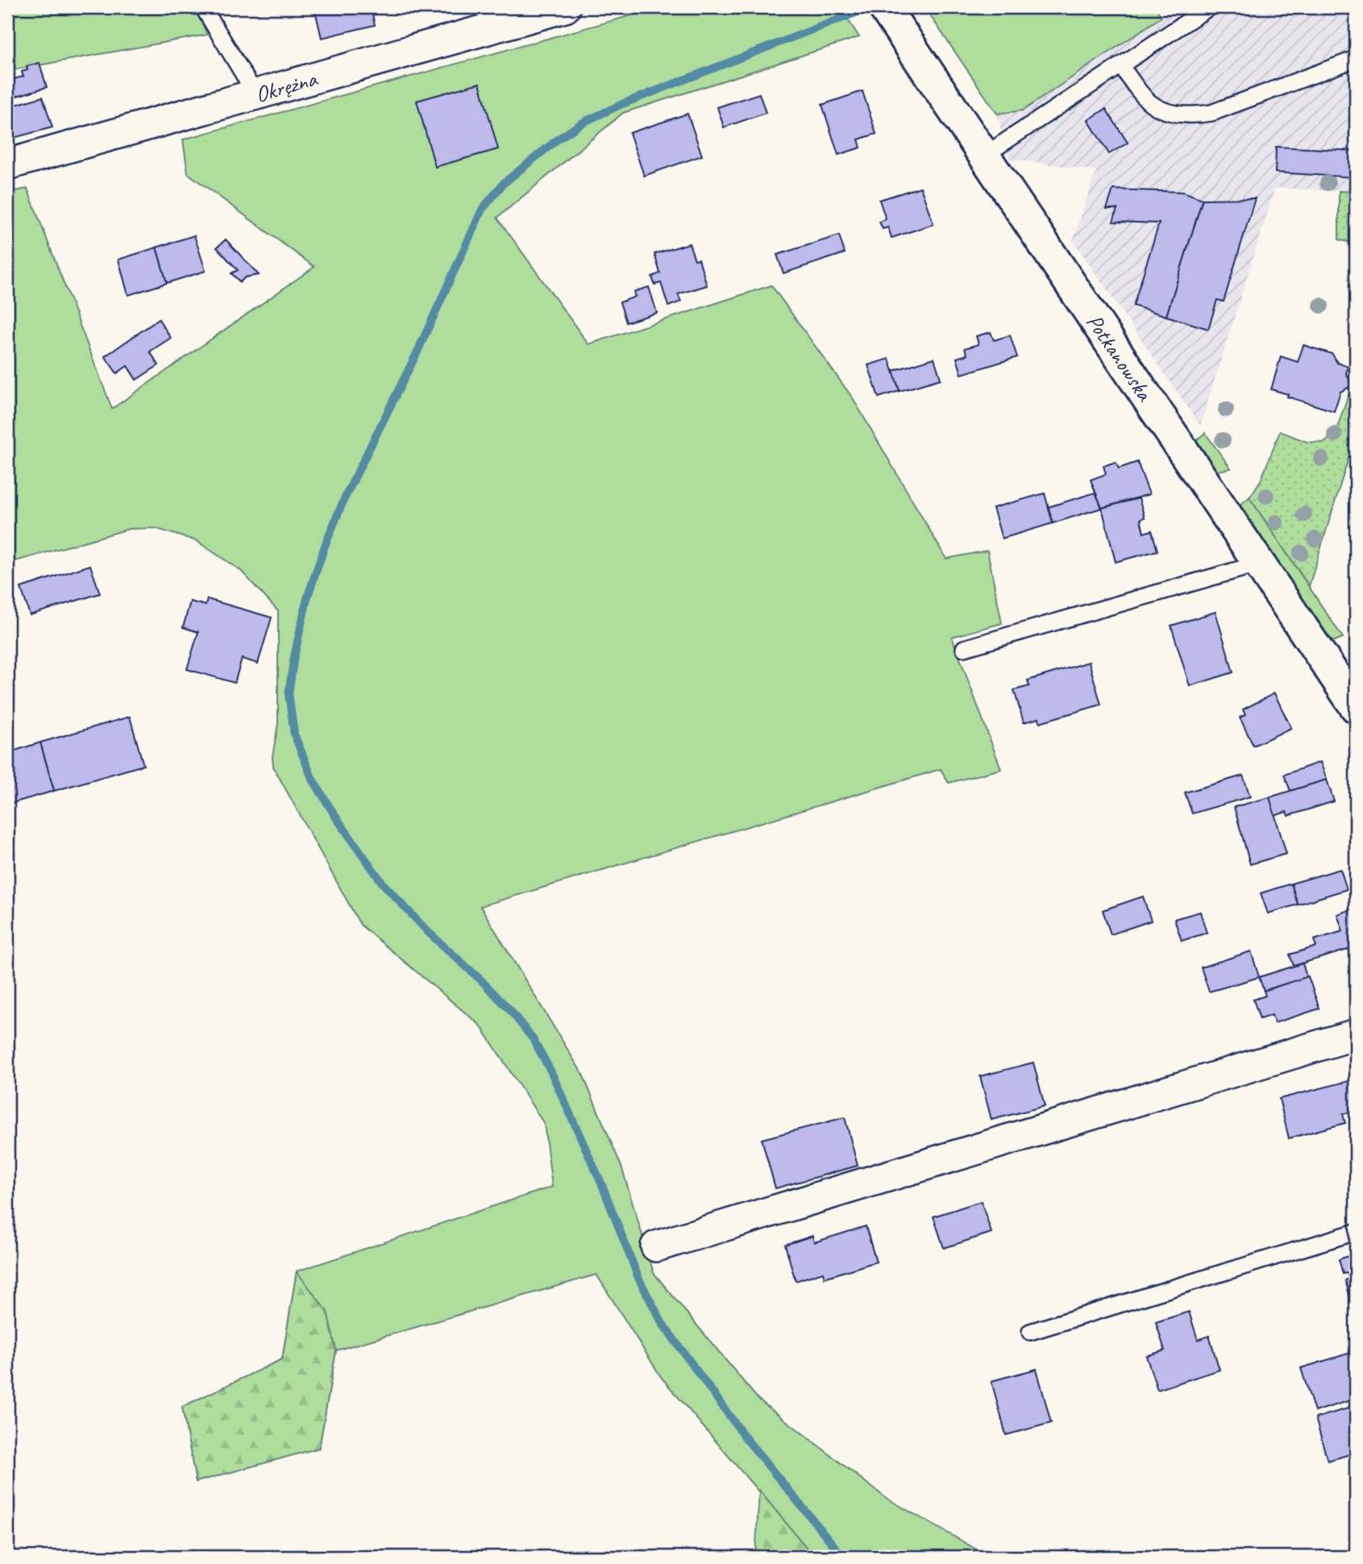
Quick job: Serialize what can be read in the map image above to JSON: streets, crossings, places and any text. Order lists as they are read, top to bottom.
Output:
{
  "streets": {
    "street": ["Okrężna", "Potkanowska"]
  }
}
